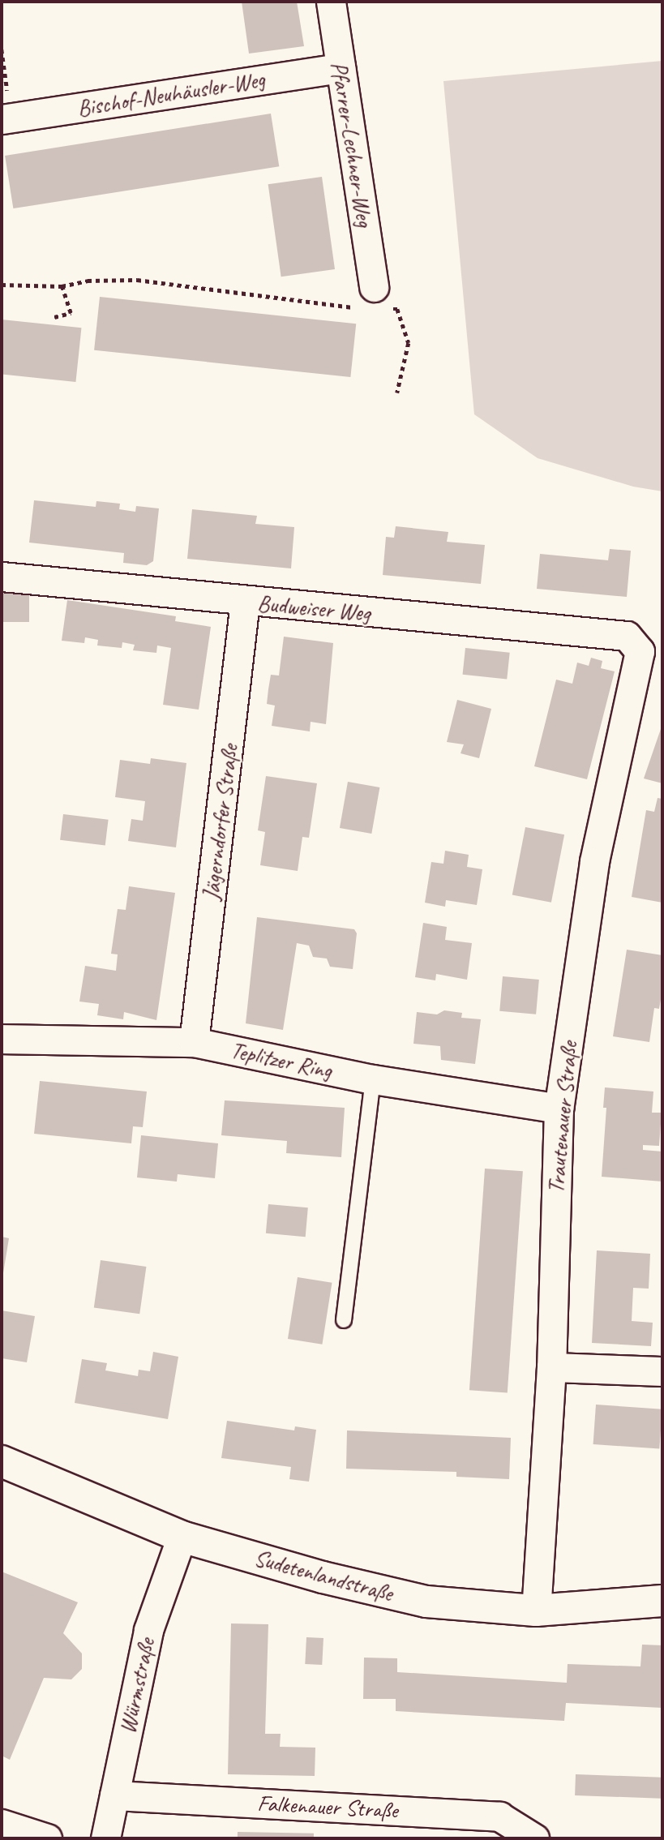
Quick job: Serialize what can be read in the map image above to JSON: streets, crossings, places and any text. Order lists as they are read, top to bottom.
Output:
{
  "streets": {
    "street": [
      "Bischof-Neuhäusler-Weg",
      "Pfarrer-Lechner-Weg",
      "Budweiser Weg",
      "Jägerndorfer Straße",
      "Teplitzer Ring",
      "Trautenauer Straße",
      "Sudetenlandstraße",
      "Würmstraße",
      "Falkenauer Straße"
    ]
  },
  "crossings": [
    ["Bischof-Neuhäusler-Weg", "Pfarrer-Lechner-Weg"],
    ["Budweiser Weg", "Jägerndorfer Straße"],
    ["Budweiser Weg", "Trautenauer Straße"],
    ["Jägerndorfer Straße", "Teplitzer Ring"],
    ["Teplitzer Ring", "Trautenauer Straße"],
    ["Trautenauer Straße", "Sudetenlandstraße"],
    ["Sudetenlandstraße", "Würmstraße"],
    ["Würmstraße", "Falkenauer Straße"]
  ]
}
